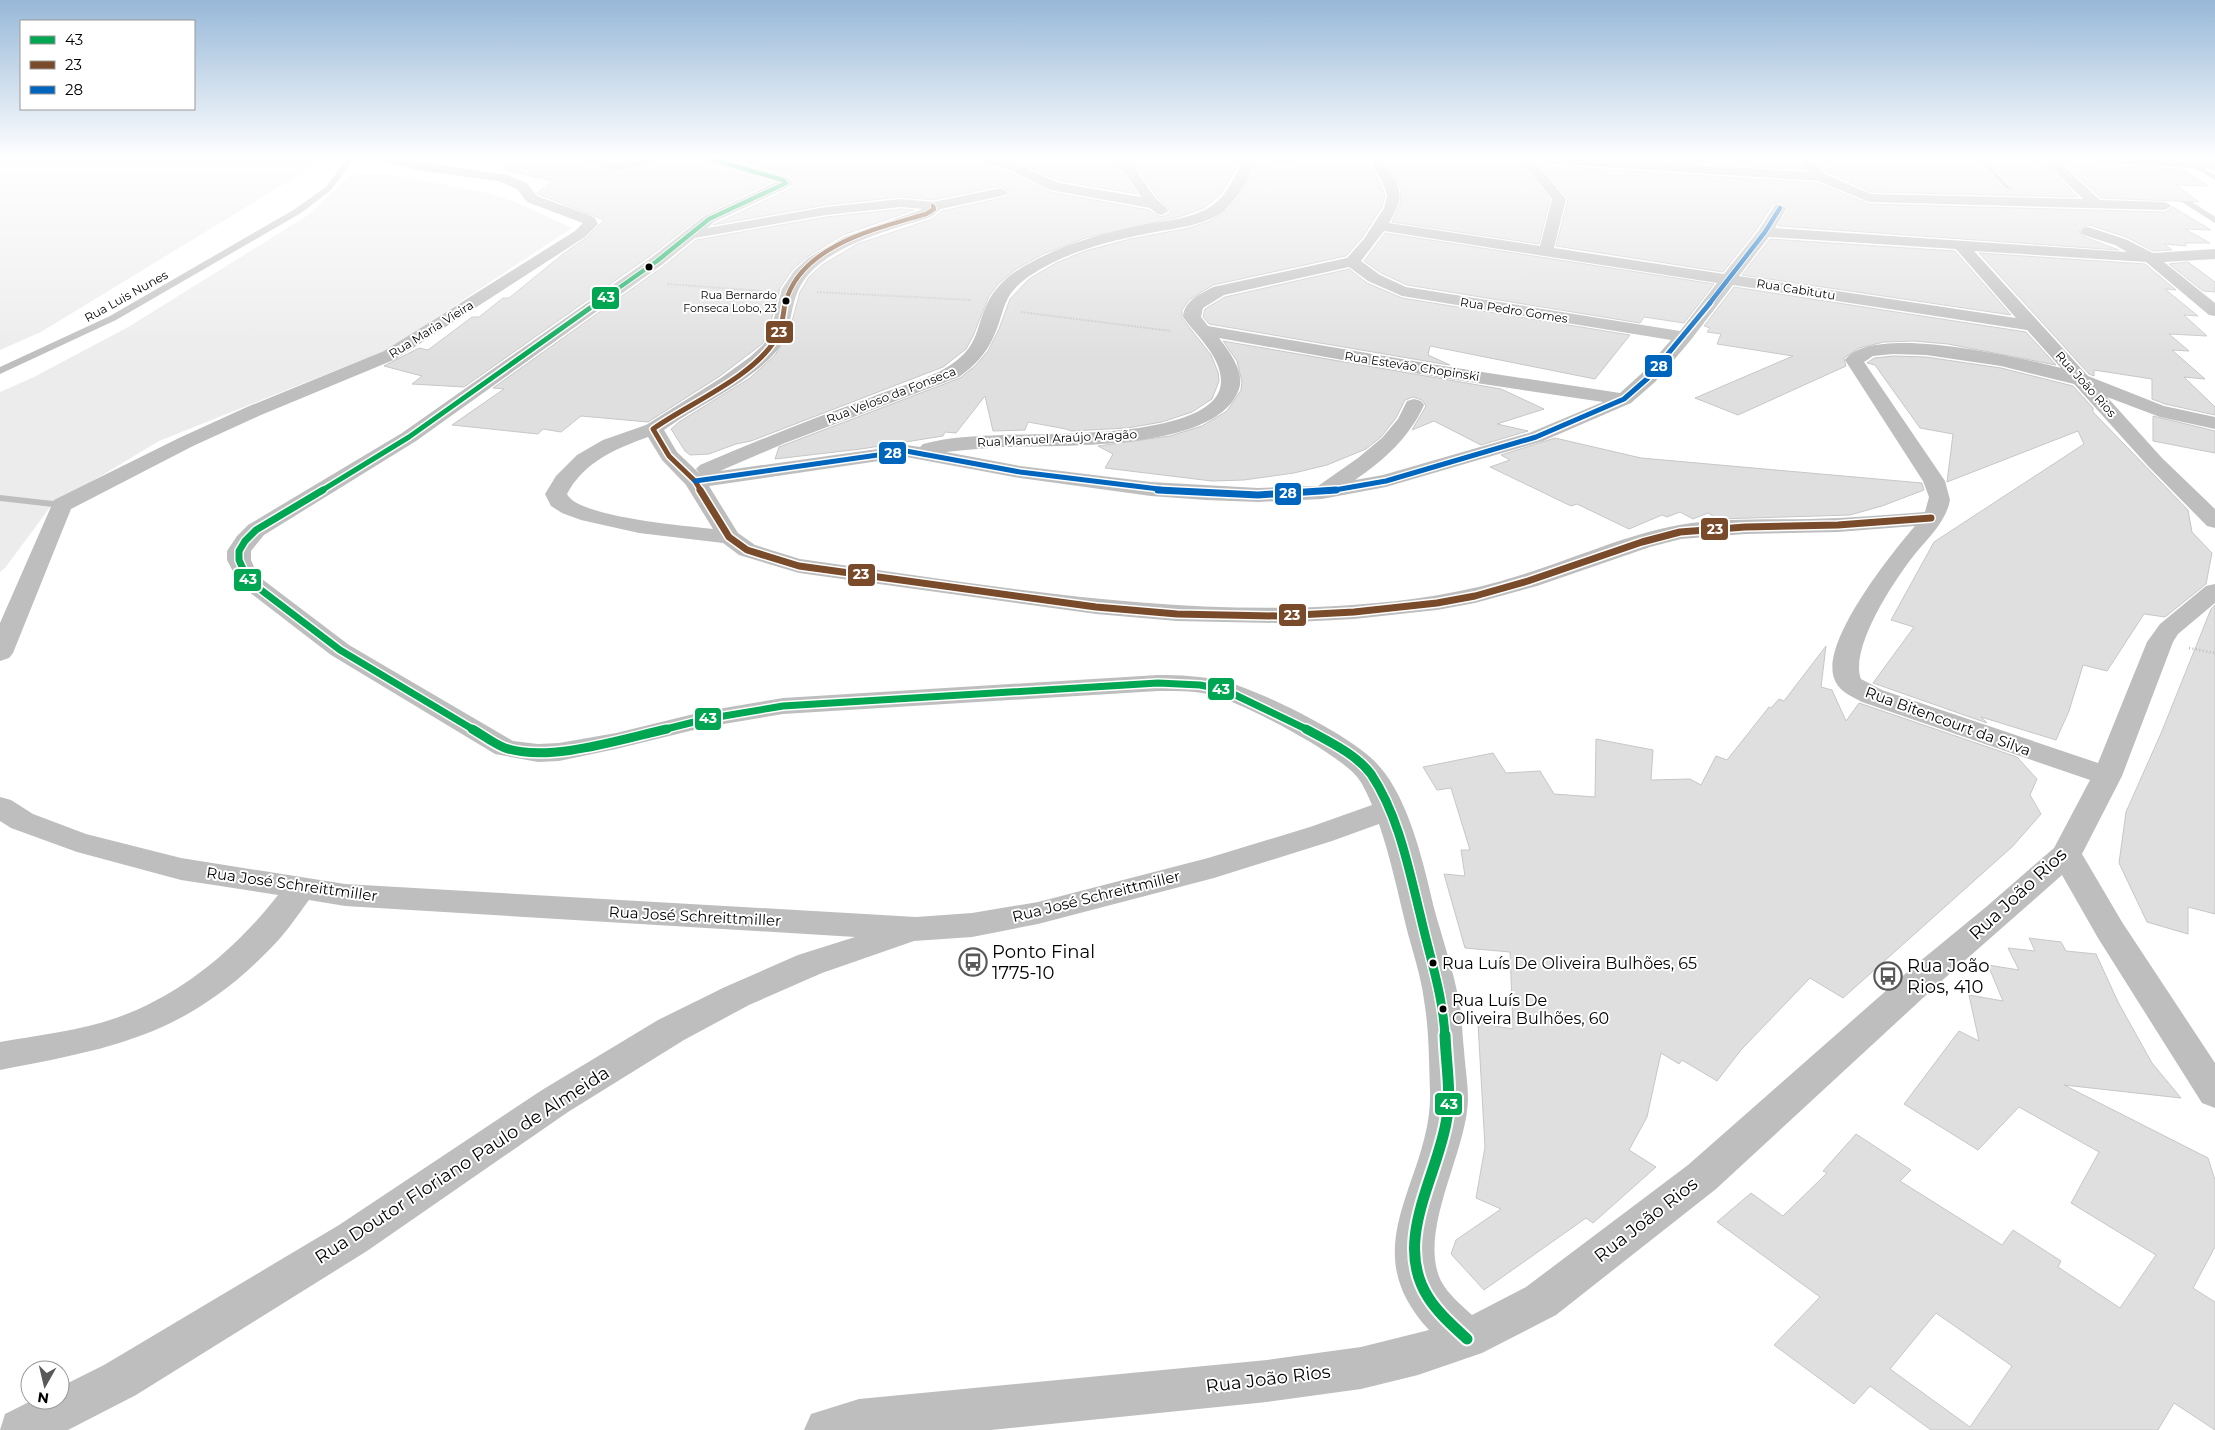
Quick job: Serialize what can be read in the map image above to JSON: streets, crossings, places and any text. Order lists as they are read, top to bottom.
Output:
{
  "streets": {
    "street": [
      "Rua Cabitutu",
      "Rua Pedro Gomes",
      "Rua Maria Vieira",
      "Rua Estevão Chopinski",
      "Rua João Rios",
      "Rua Veloso da Fonseca",
      "Rua Manuel Araújo Aragão",
      "Rua Bitencourt da Silva",
      "Rua José Schreittmiller",
      "Rua Doutor Floriano Paulo de Almeida"
    ],
    "lane": ["Rua Luis Nunes"]
  },
  "crossings": [
    ["Rua Cabitutu", "Rua João Rios"],
    ["Rua Pedro Gomes", "Rua Manuel Araújo Aragão"],
    ["Rua Estevão Chopinski", "Rua Manuel Araújo Aragão"],
    ["Rua João Rios", "Rua Bitencourt da Silva"],
    ["Rua Veloso da Fonseca", "Rua Manuel Araújo Aragão"],
    ["Rua José Schreittmiller", "Rua Doutor Floriano Paulo de Almeida"]
  ],
  "places": {
    "other": ["Rua Bernardo Fonseca Lobo, 23", "Rua Luís De Oliveira Bulhões, 65", "Rua Luís De Oliveira Bulhões, 60"],
    "bus stop": ["Ponto Final 1775-10", "Rua João Rios, 410"]
  },
  "lines": ["transit line 43", "transit line 23", "transit line 28"],
  "legend": ["43", "23", "28"],
  "north": "bottom"
}
